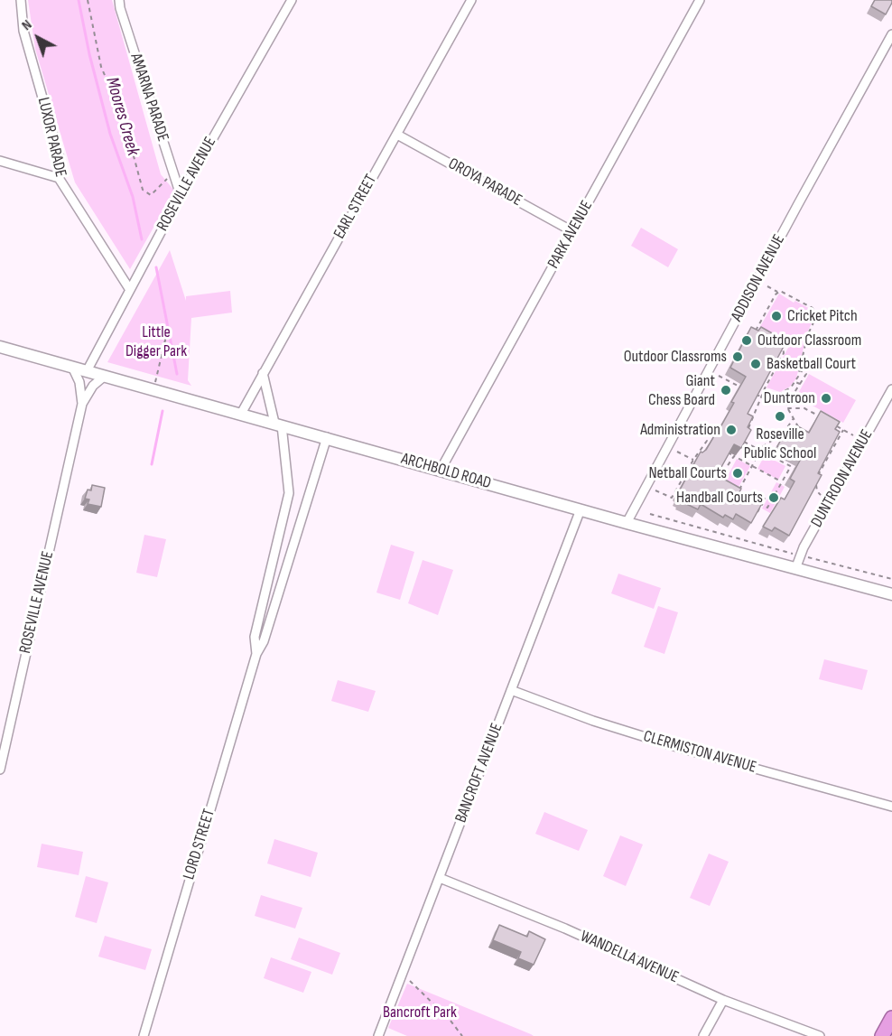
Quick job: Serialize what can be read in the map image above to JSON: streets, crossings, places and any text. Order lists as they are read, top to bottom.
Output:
{
  "streets": {
    "main road": ["ARCHBOLD ROAD"],
    "street": [
      "AMARNA PARADE",
      "LUXOR PARADE",
      "OROYA PARADE",
      "ROSEVILLE AVENUE",
      "EARL STREET",
      "PARK AVENUE",
      "ADDISON AVENUE",
      "DUNTROON AVENUE",
      "CLERMISTON AVENUE",
      "BANCROFT AVENUE",
      "LORD STREET",
      "WANDELLA AVENUE"
    ]
  },
  "crossings": [
    ["AMARNA PARADE", "ROSEVILLE AVENUE"],
    ["LUXOR PARADE", "ROSEVILLE AVENUE"],
    ["OROYA PARADE", "EARL STREET"],
    ["OROYA PARADE", "PARK AVENUE"],
    ["ROSEVILLE AVENUE", "ARCHBOLD ROAD"],
    ["EARL STREET", "ARCHBOLD ROAD"],
    ["EARL STREET", "LORD STREET"],
    ["PARK AVENUE", "ARCHBOLD ROAD"],
    ["ADDISON AVENUE", "ARCHBOLD ROAD"],
    ["ARCHBOLD ROAD", "DUNTROON AVENUE"],
    ["ARCHBOLD ROAD", "BANCROFT AVENUE"],
    ["ARCHBOLD ROAD", "LORD STREET"],
    ["CLERMISTON AVENUE", "BANCROFT AVENUE"],
    ["BANCROFT AVENUE", "WANDELLA AVENUE"]
  ],
  "water": ["Moores Creek"],
  "parks": ["Little Digger Park", "Bancroft Park"],
  "places": [
    "Cricket Pitch",
    "Outdoor Classroom",
    "Outdoor Classroms",
    "Basketball Court",
    "Giant Chess Board",
    "Duntroon",
    "Roseville Public School",
    "Administration",
    "Netball Courts",
    "Handball Courts"
  ],
  "north": "top left"
}
